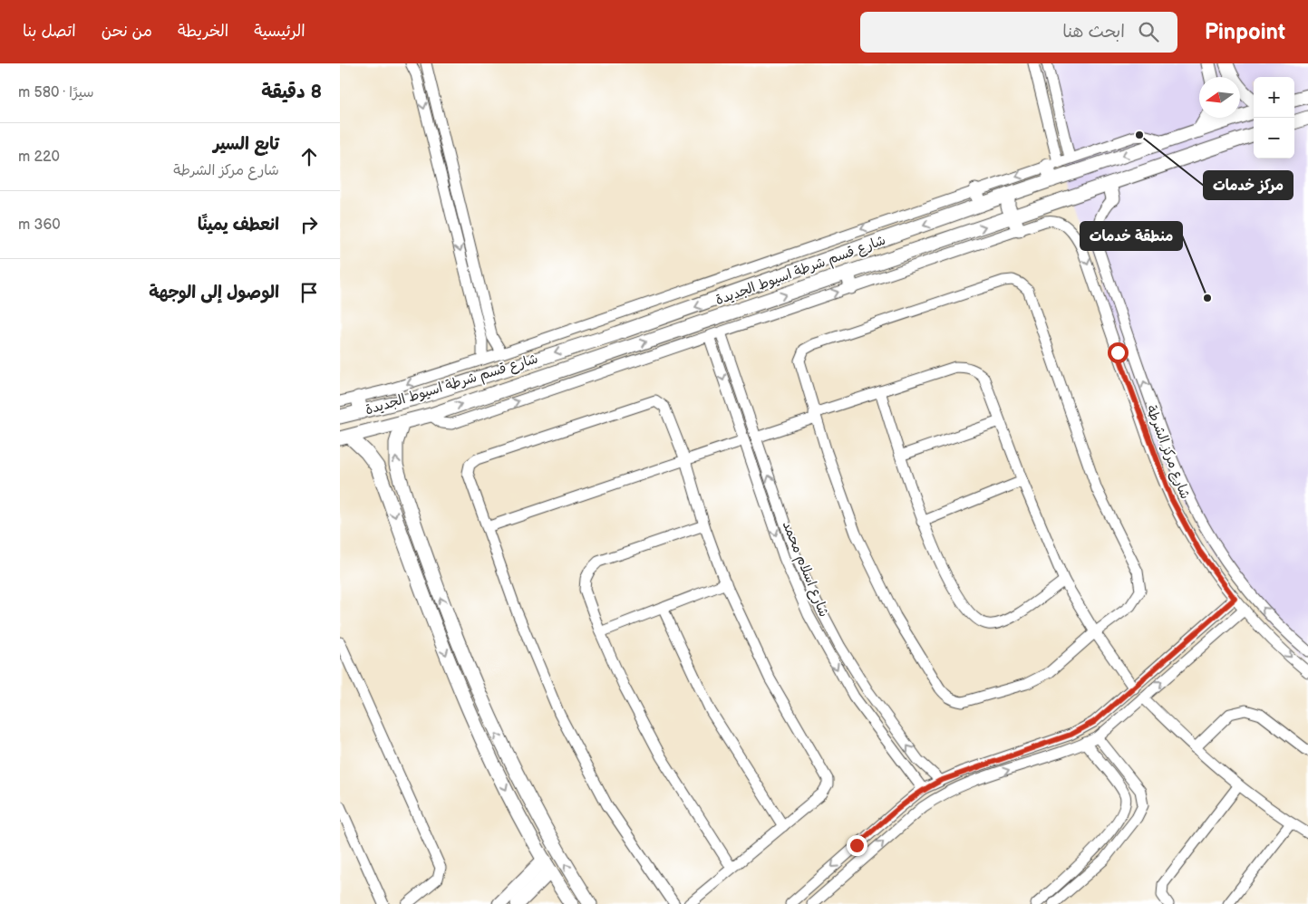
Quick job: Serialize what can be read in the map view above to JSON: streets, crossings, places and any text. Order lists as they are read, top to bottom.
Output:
{
  "streets": {
    "main road": ["شارع قسم شرطة اسيوط الجديدة"],
    "street": ["شارع مركز الشرطة", "شارع اسلام محمد"]
  },
  "places": ["مركز خدمات", "منطقة خدمات"],
  "north": "left",
  "page": {
    "header": "Pinpoint",
    "search": "ابحث هنا",
    "nav": [
      "الرئيسية",
      "الخريطة",
      "من نحن",
      "اتصل بنا"
    ],
    "heading": ["8 دقيقة", "سيرًا · 580 m"],
    "map_buttons": ["+", "−"],
    "list": [
      ["تابع السير", "شارع مركز الشرطة", "220 m"],
      ["انعطف يمينًا", "360 m"],
      "الوصول إلى الوجهة"
    ]
  }
}
